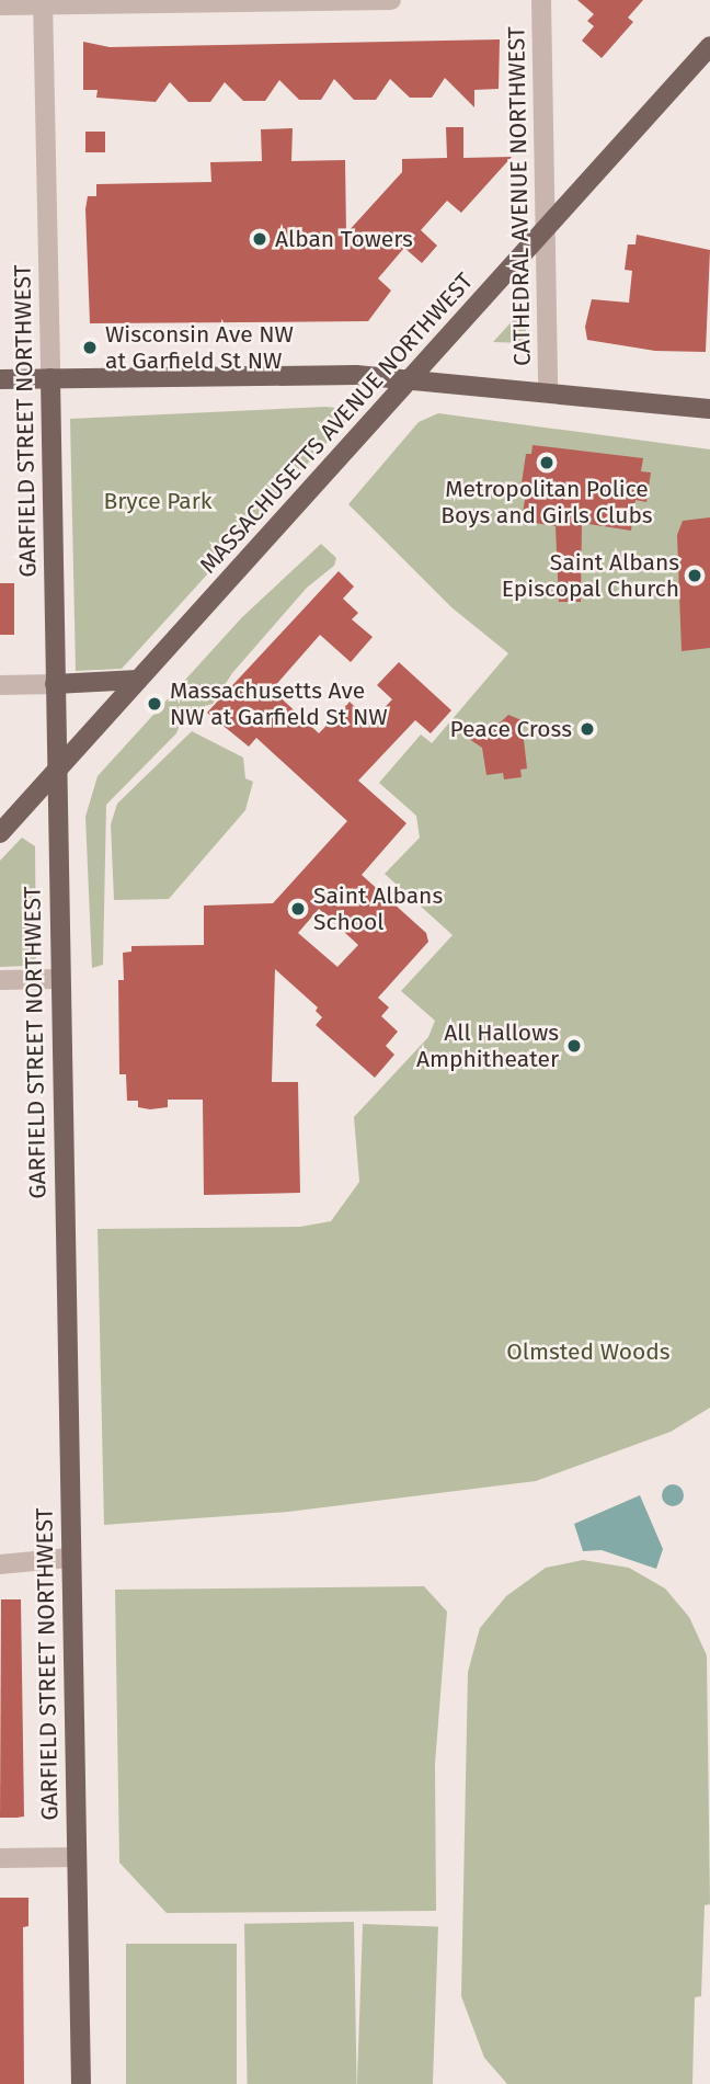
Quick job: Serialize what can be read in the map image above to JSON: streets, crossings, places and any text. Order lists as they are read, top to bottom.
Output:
{
  "streets": {
    "main road": ["GARFIELD STREET NORTHWEST", "MASSACHUSETTS AVENUE NORTHWEST"],
    "street": ["CATHEDRAL AVENUE NORTHWEST"]
  },
  "crossings": [
    ["CATHEDRAL AVENUE NORTHWEST", "MASSACHUSETTS AVENUE NORTHWEST"],
    ["GARFIELD STREET NORTHWEST", "MASSACHUSETTS AVENUE NORTHWEST"]
  ],
  "parks": ["Bryce Park", "Olmsted Woods"],
  "places": [
    "Alban Towers",
    "Wisconsin Ave NW at Garfield St NW",
    "Metropolitan Police Boys and Girls Clubs",
    "Saint Albans Episcopal Church",
    "Massachusetts Ave NW at Garfield St NW",
    "Peace Cross",
    "Saint Albans School",
    "All Hallows Amphitheater"
  ]
}
